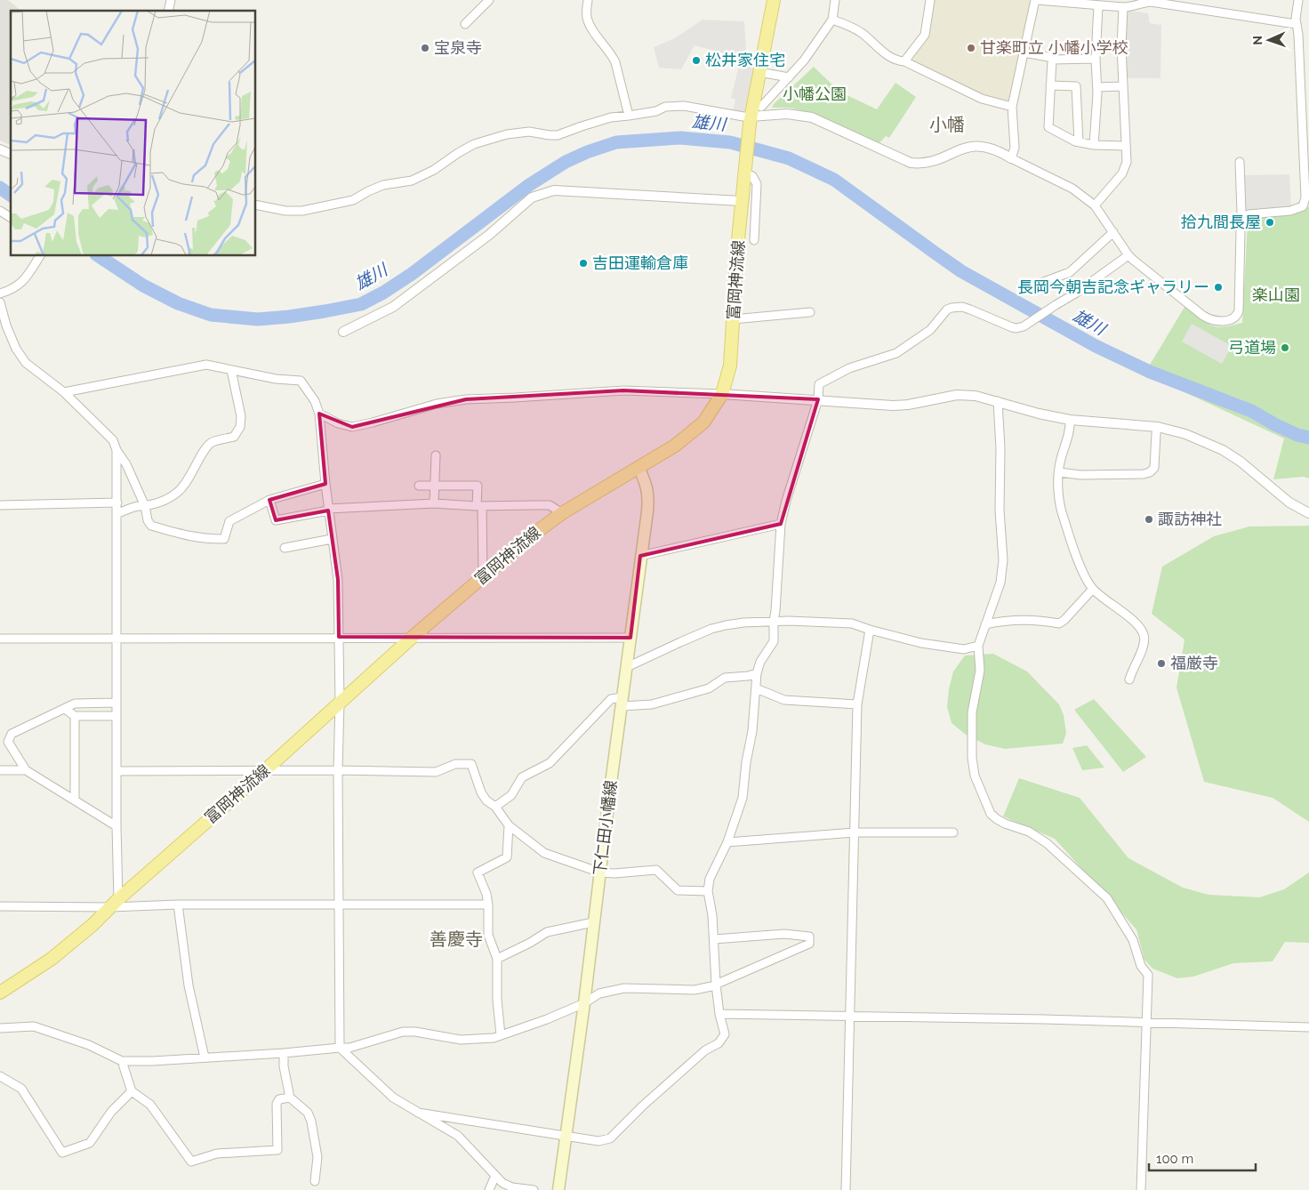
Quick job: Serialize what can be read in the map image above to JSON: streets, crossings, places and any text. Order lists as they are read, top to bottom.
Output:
{
  "streets": {
    "main road": ["富岡神流線", "下仁田小幡線"]
  },
  "crossings": [
    ["富岡神流線", "下仁田小幡線"]
  ],
  "districts": ["小幡", "善慶寺"],
  "water": ["雄川"],
  "parks": ["小幡公園", "楽山園"],
  "places": [
    "宝泉寺",
    "甘楽町立 小幡小学校",
    "松井家住宅",
    "拾九間長屋",
    "吉田運輸倉庫",
    "長岡今朝吉記念ギャラリー",
    "弓道場",
    "諏訪神社",
    "福厳寺"
  ],
  "scale_bar": "100 m",
  "north": "left"
}
